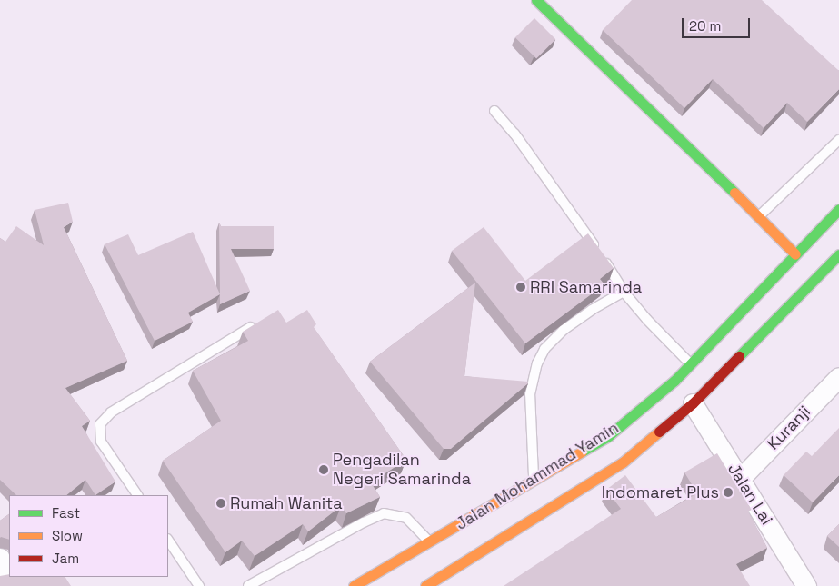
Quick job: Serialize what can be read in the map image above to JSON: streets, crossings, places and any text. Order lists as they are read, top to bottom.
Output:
{
  "streets": {
    "main road": ["Jalan Mohammad Yamin"],
    "street": ["Kuranji", "Jalan Lai"]
  },
  "crossings": [
    ["Kuranji", "Jalan Lai"],
    ["Jalan Mohammad Yamin", "Jalan Lai"]
  ],
  "places": [
    "RRI Samarinda",
    "Pengadilan Negeri Samarinda",
    "Indomaret Plus",
    "Rumah Wanita"
  ],
  "legend": ["Fast", "Slow", "Jam"],
  "scale_bar": "20 m"
}
